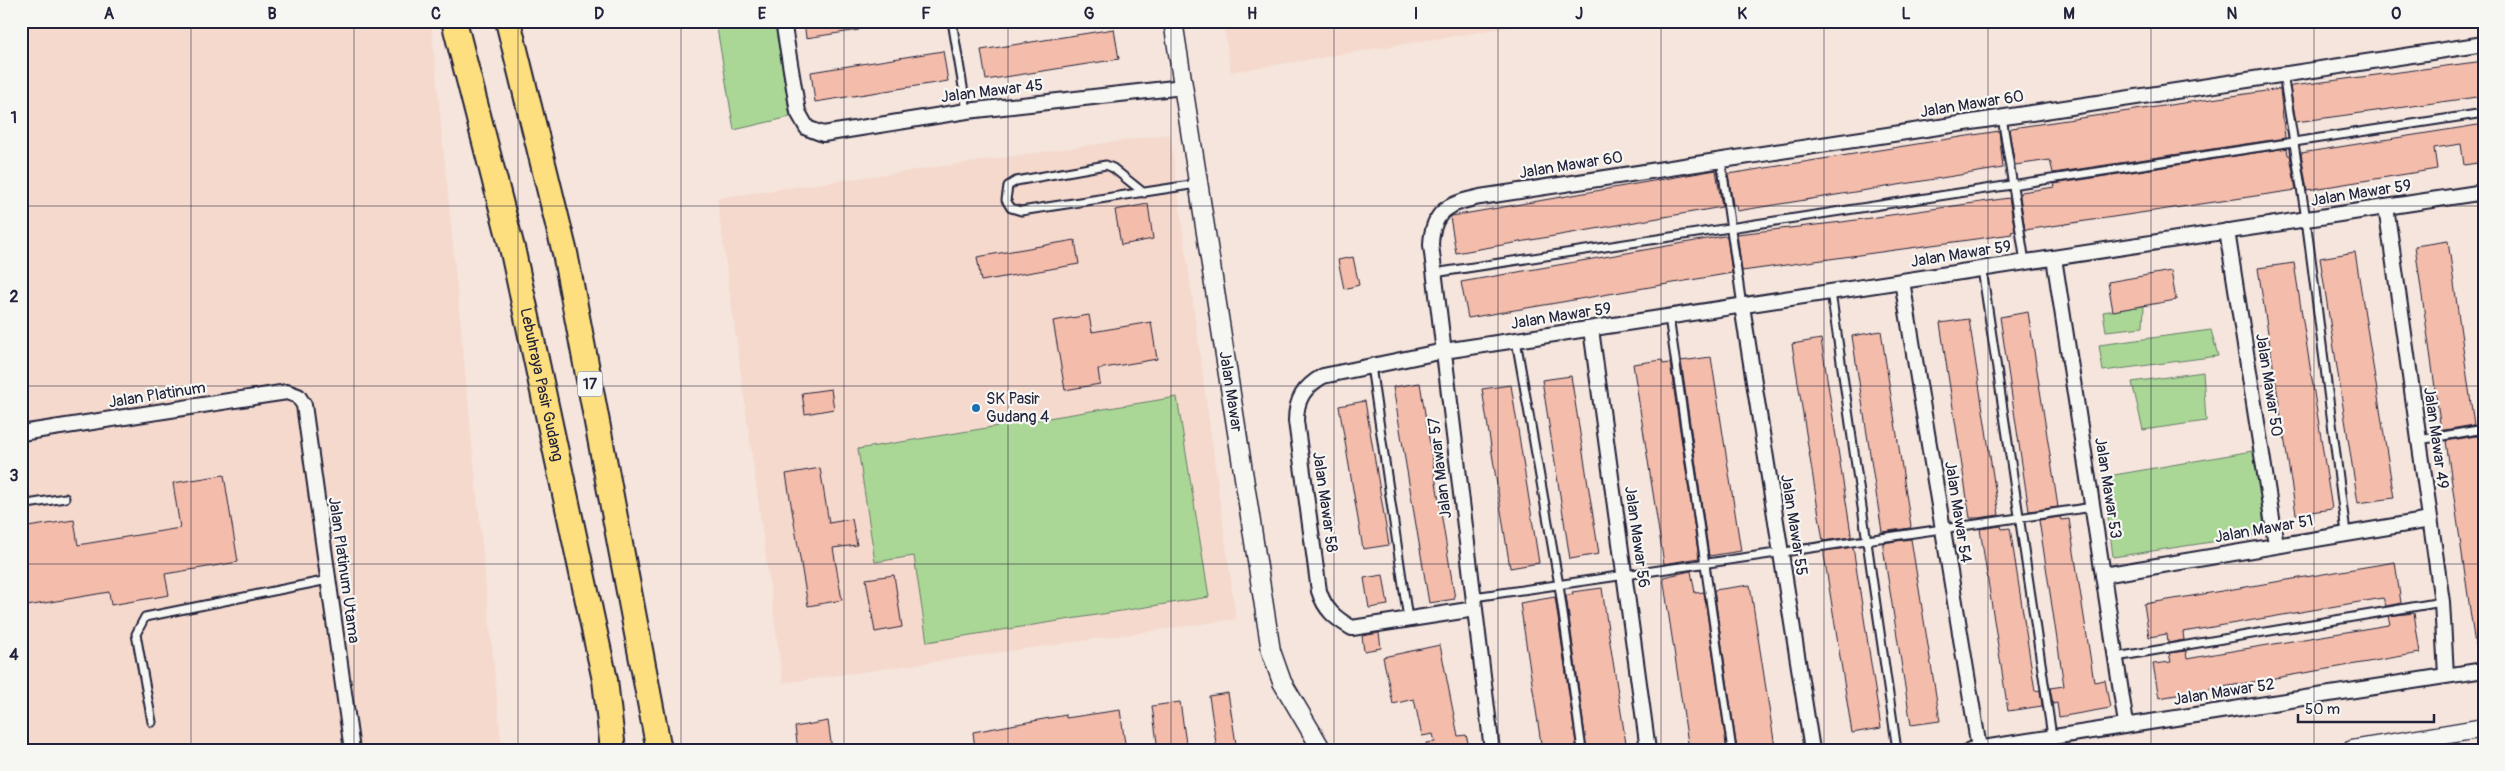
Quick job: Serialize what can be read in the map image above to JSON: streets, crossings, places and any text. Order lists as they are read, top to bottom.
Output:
{
  "streets": {
    "highway": ["Lebuhraya Pasir Gudang", "17"],
    "street": [
      "Jalan Mawar 45",
      "Jalan Mawar 60",
      "Jalan Mawar 59",
      "Jalan Mawar 50",
      "Jalan Mawar",
      "Jalan Platinum",
      "Jalan Mawar 49",
      "Jalan Mawar 57",
      "Jalan Mawar 53",
      "Jalan Mawar 58",
      "Jalan Mawar 54",
      "Jalan Mawar 55",
      "Jalan Mawar 51",
      "Jalan Mawar 56",
      "Jalan Platinum Utama",
      "Jalan Mawar 52"
    ]
  },
  "crossings": [
    ["Jalan Mawar 45", "Jalan Mawar"],
    ["Jalan Mawar 60", "Jalan Mawar 57"],
    ["Jalan Mawar 59", "Jalan Mawar 50"],
    ["Jalan Mawar 59", "Jalan Mawar 49"],
    ["Jalan Mawar 59", "Jalan Mawar 57"],
    ["Jalan Mawar 59", "Jalan Mawar 53"],
    ["Jalan Mawar 59", "Jalan Mawar 58"],
    ["Jalan Mawar 59", "Jalan Mawar 54"],
    ["Jalan Mawar 59", "Jalan Mawar 55"],
    ["Jalan Mawar 59", "Jalan Mawar 56"],
    ["Jalan Mawar 50", "Jalan Mawar 51"],
    ["Jalan Platinum", "Jalan Platinum Utama"],
    ["Jalan Mawar 49", "Jalan Mawar 51"],
    ["Jalan Mawar 49", "Jalan Mawar 52"],
    ["Jalan Mawar 57", "Jalan Mawar 58"],
    ["Jalan Mawar 53", "Jalan Mawar 51"],
    ["Jalan Mawar 53", "Jalan Mawar 52"],
    ["Jalan Mawar 54", "Jalan Mawar 52"]
  ],
  "places": ["SK Pasir Gudang 4"],
  "scale_bar": "50 m",
  "grid": {
    "columns": [
      "A",
      "B",
      "C",
      "D",
      "E",
      "F",
      "G",
      "H",
      "I",
      "J",
      "K",
      "L",
      "M",
      "N",
      "O"
    ],
    "rows": [
      "1",
      "2",
      "3",
      "4"
    ]
  }
}
